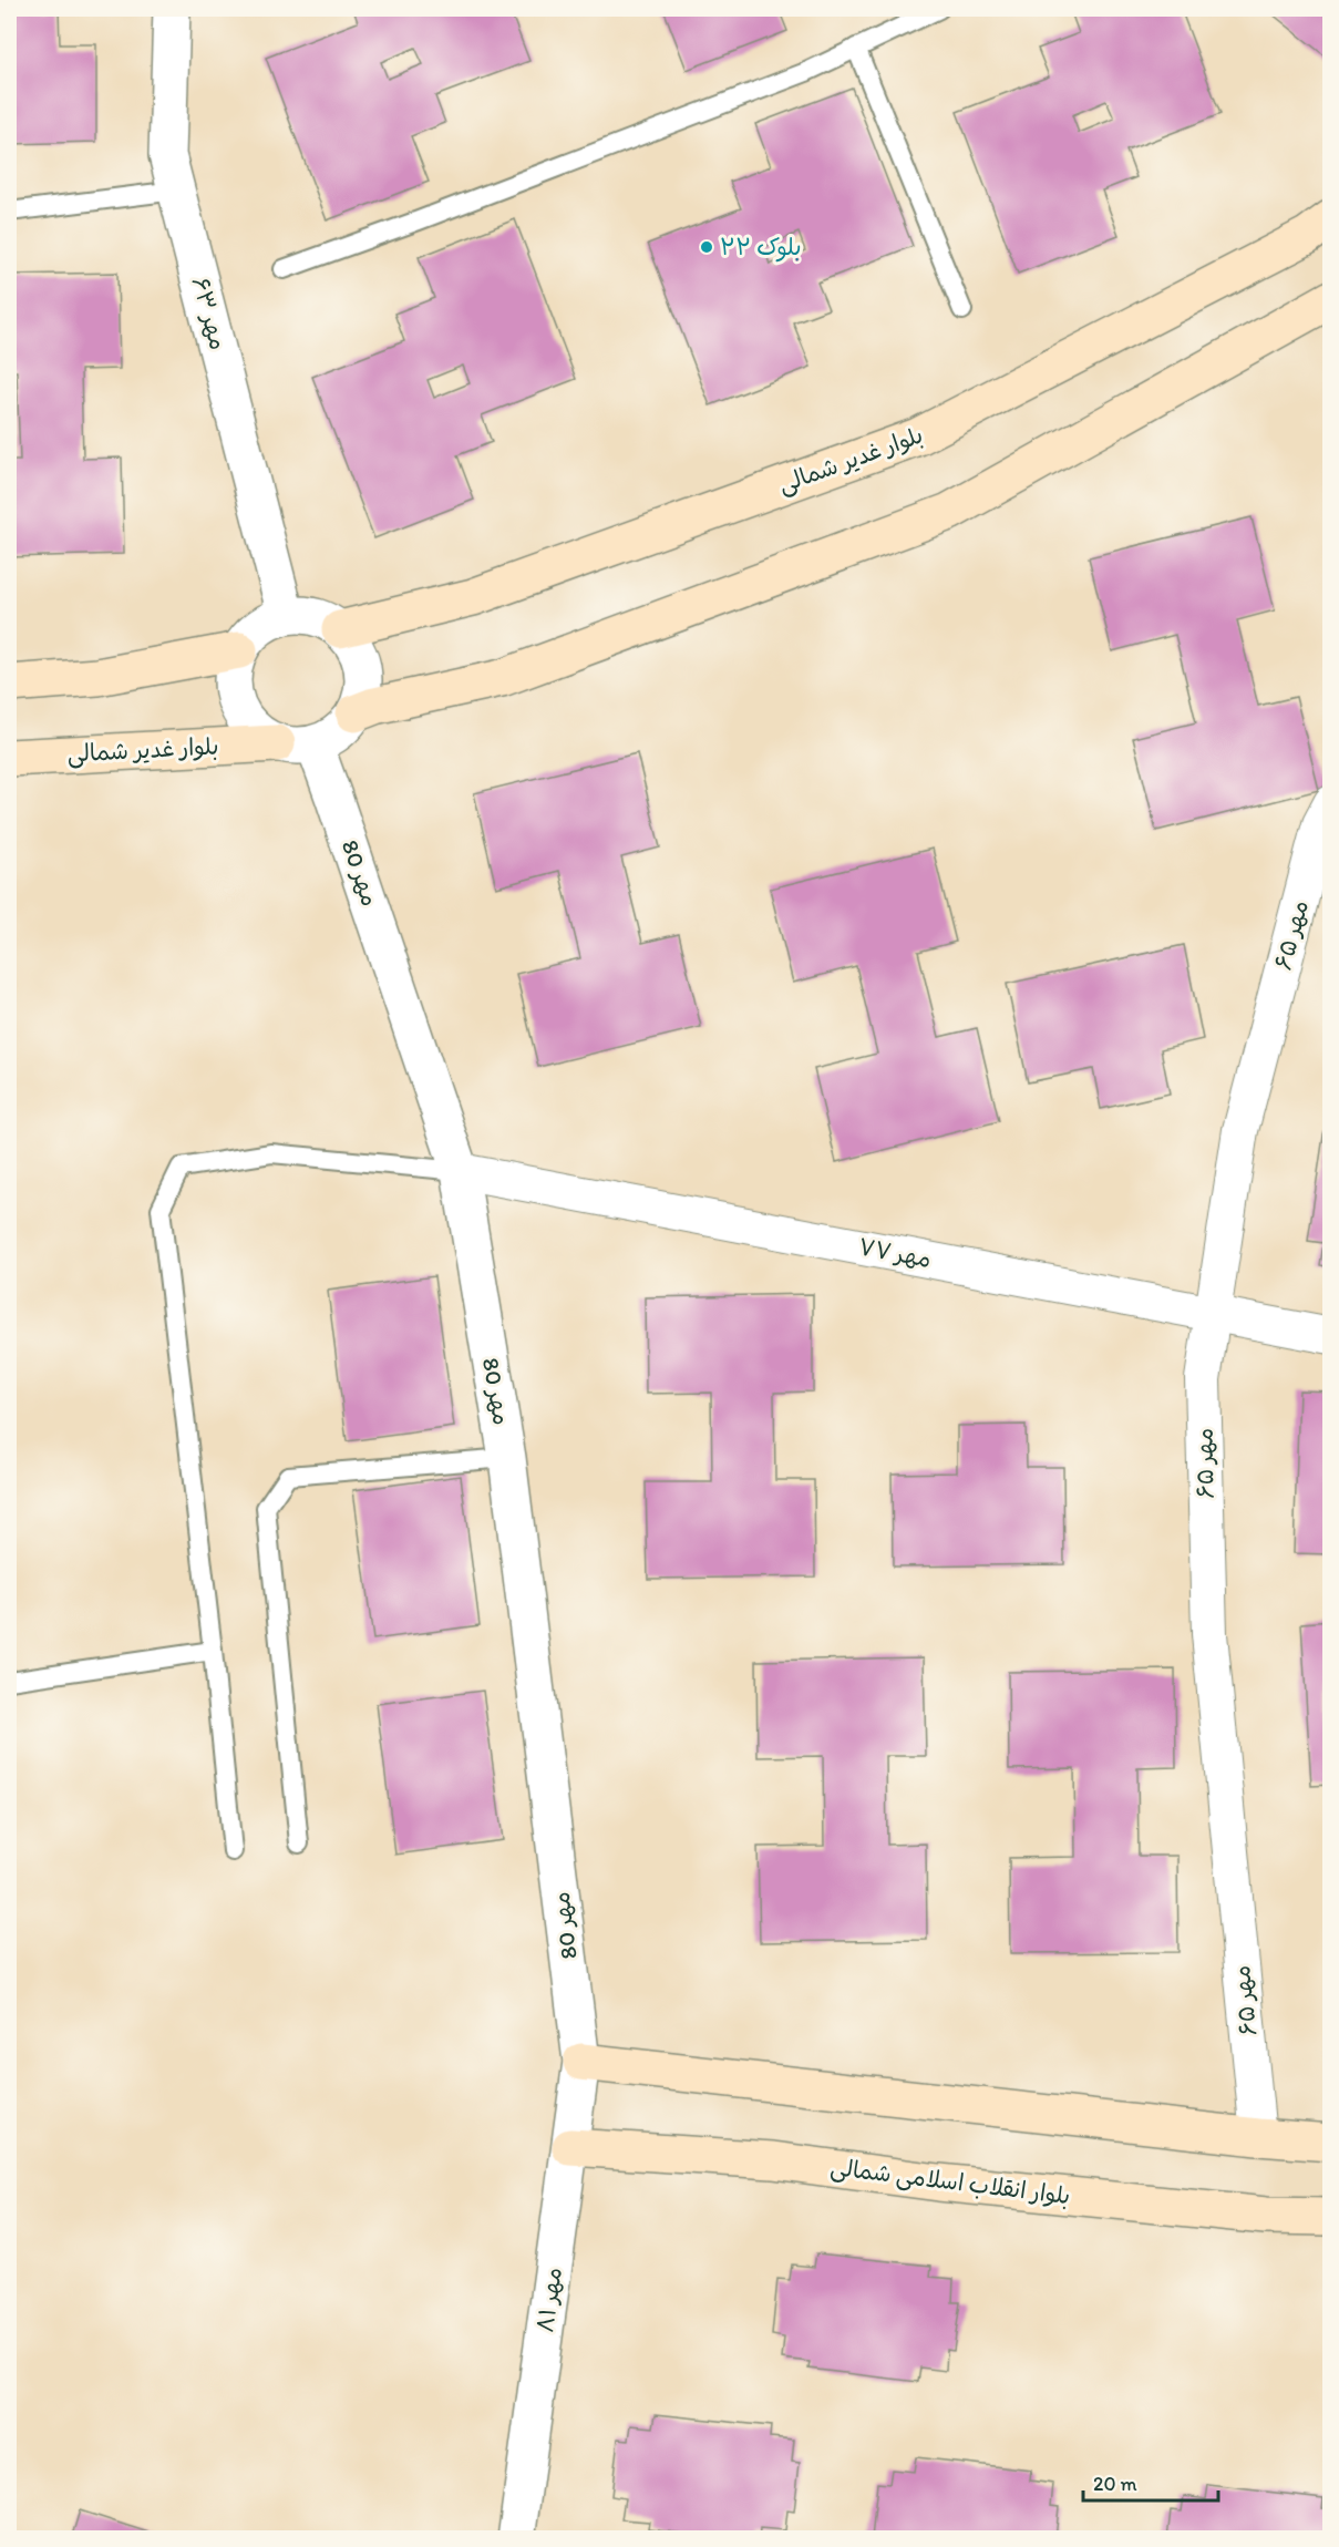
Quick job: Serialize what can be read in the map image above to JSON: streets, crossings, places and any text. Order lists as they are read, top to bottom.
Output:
{
  "streets": {
    "main road": ["بلوار غدیر شمالی", "بلوار انقلاب اسلامی شمالی"],
    "street": [
      "مهر ۶۳",
      "مهر 80",
      "مهر ۶۵",
      "مهر ۷۷",
      "مهر ۸۱"
    ]
  },
  "crossings": [
    ["مهر ۶۳", "بلوار غدیر شمالی"],
    ["مهر ۶۳", "مهر 80"],
    ["بلوار غدیر شمالی", "مهر 80"],
    ["مهر 80", "مهر ۷۷"],
    ["مهر 80", "مهر ۸۱"],
    ["مهر ۶۵", "مهر ۷۷"],
    ["بلوار انقلاب اسلامی شمالی", "مهر ۸۱"]
  ],
  "places": ["بلوک ۲۲"],
  "scale_bar": "20 m"
}
